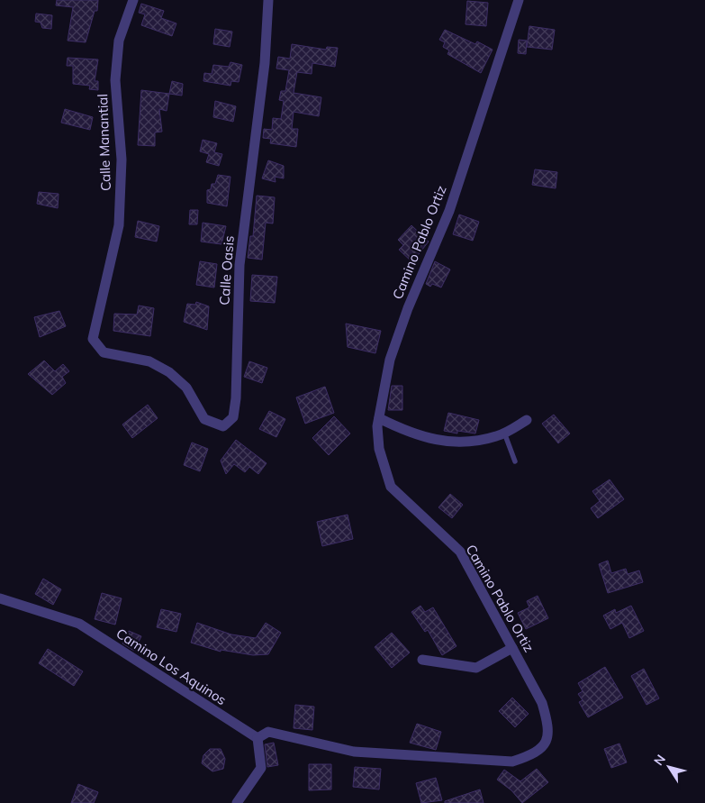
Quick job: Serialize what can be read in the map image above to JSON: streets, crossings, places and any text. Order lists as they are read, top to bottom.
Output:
{
  "streets": {
    "street": [
      "Calle Manantial",
      "Camino Pablo Ortiz",
      "Calle Oasis",
      "Camino Los Aquinos"
    ]
  },
  "crossings": [
    ["Calle Manantial", "Calle Oasis"],
    ["Camino Pablo Ortiz", "Camino Los Aquinos"]
  ],
  "north": "top left"
}
